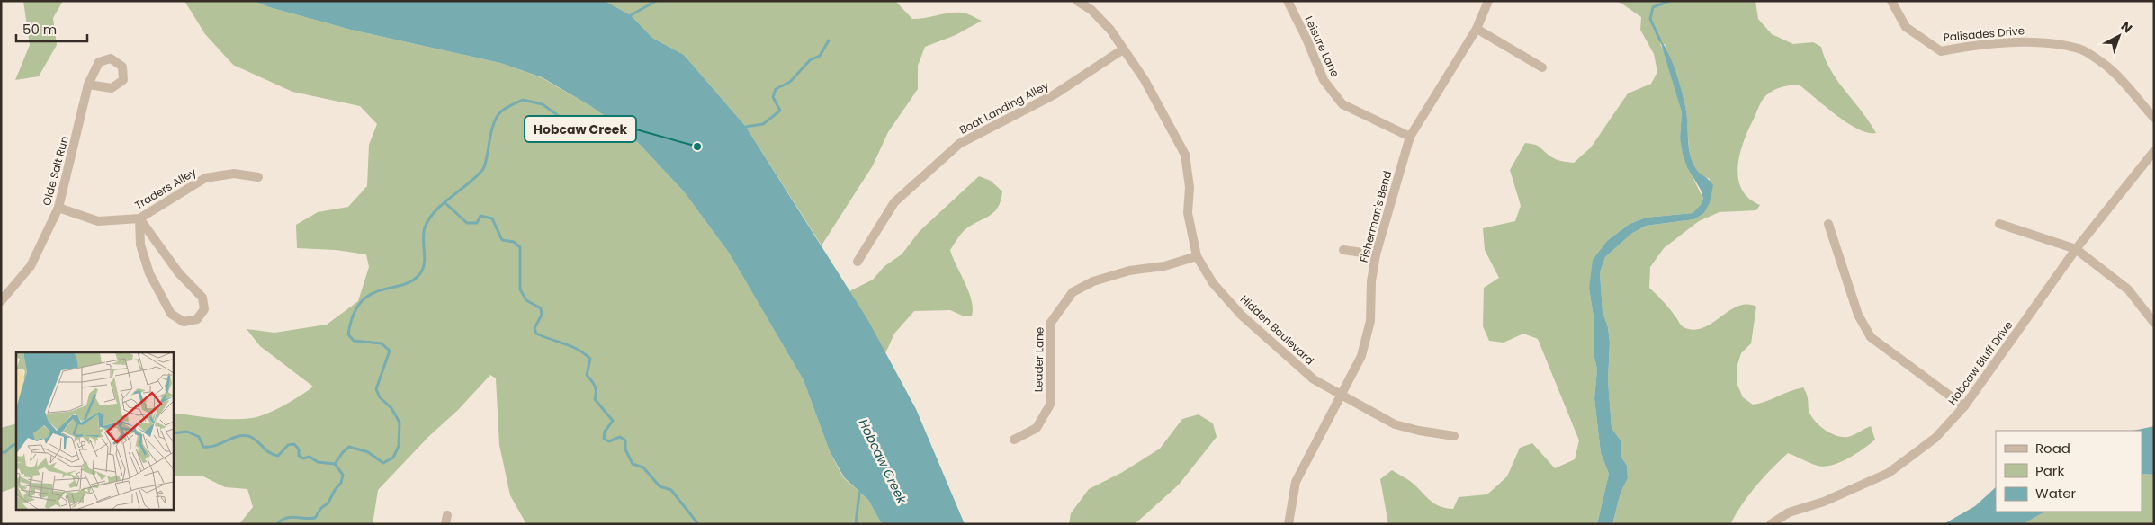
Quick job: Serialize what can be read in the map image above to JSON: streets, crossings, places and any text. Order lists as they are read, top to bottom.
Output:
{
  "streets": {
    "street": [
      "Palisades Drive",
      "Leisure Lane",
      "Boat Landing Alley",
      "Olde Salt Run",
      "Traders Alley",
      "Fisherman's Bend",
      "Hidden Boulevard",
      "Leader Lane",
      "Hobcaw Bluff Drive"
    ]
  },
  "crossings": [
    ["Leisure Lane", "Fisherman's Bend"],
    ["Boat Landing Alley", "Hidden Boulevard"],
    ["Olde Salt Run", "Traders Alley"],
    ["Fisherman's Bend", "Hidden Boulevard"],
    ["Hidden Boulevard", "Leader Lane"]
  ],
  "water": ["Hobcaw Creek"],
  "places": ["Hobcaw Creek"],
  "legend": ["Road", "Park", "Water"],
  "scale_bar": "50 m",
  "north": "top right"
}
